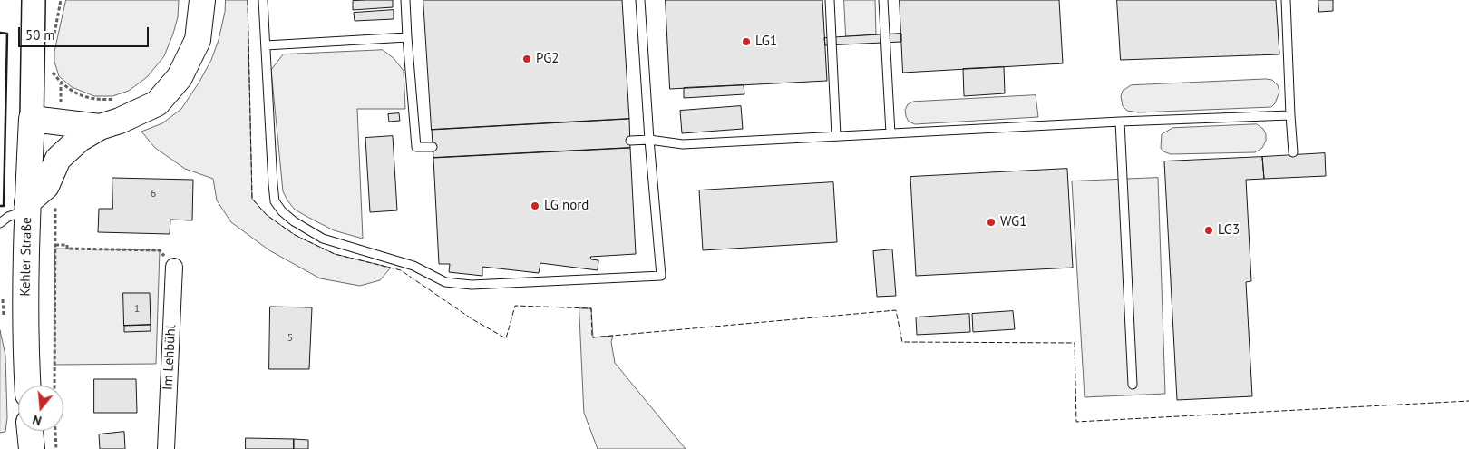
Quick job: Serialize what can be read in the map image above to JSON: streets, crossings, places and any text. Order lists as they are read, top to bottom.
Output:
{
  "streets": {
    "main road": ["Kehler Straße"],
    "street": ["Im Lehbühl"]
  },
  "places": [
    "LG1",
    "PG2",
    "LG nord",
    "WG1",
    "LG3"
  ],
  "house_numbers": ["6", "1", "5"],
  "scale_bar": "50 m",
  "north": "bottom"
}
